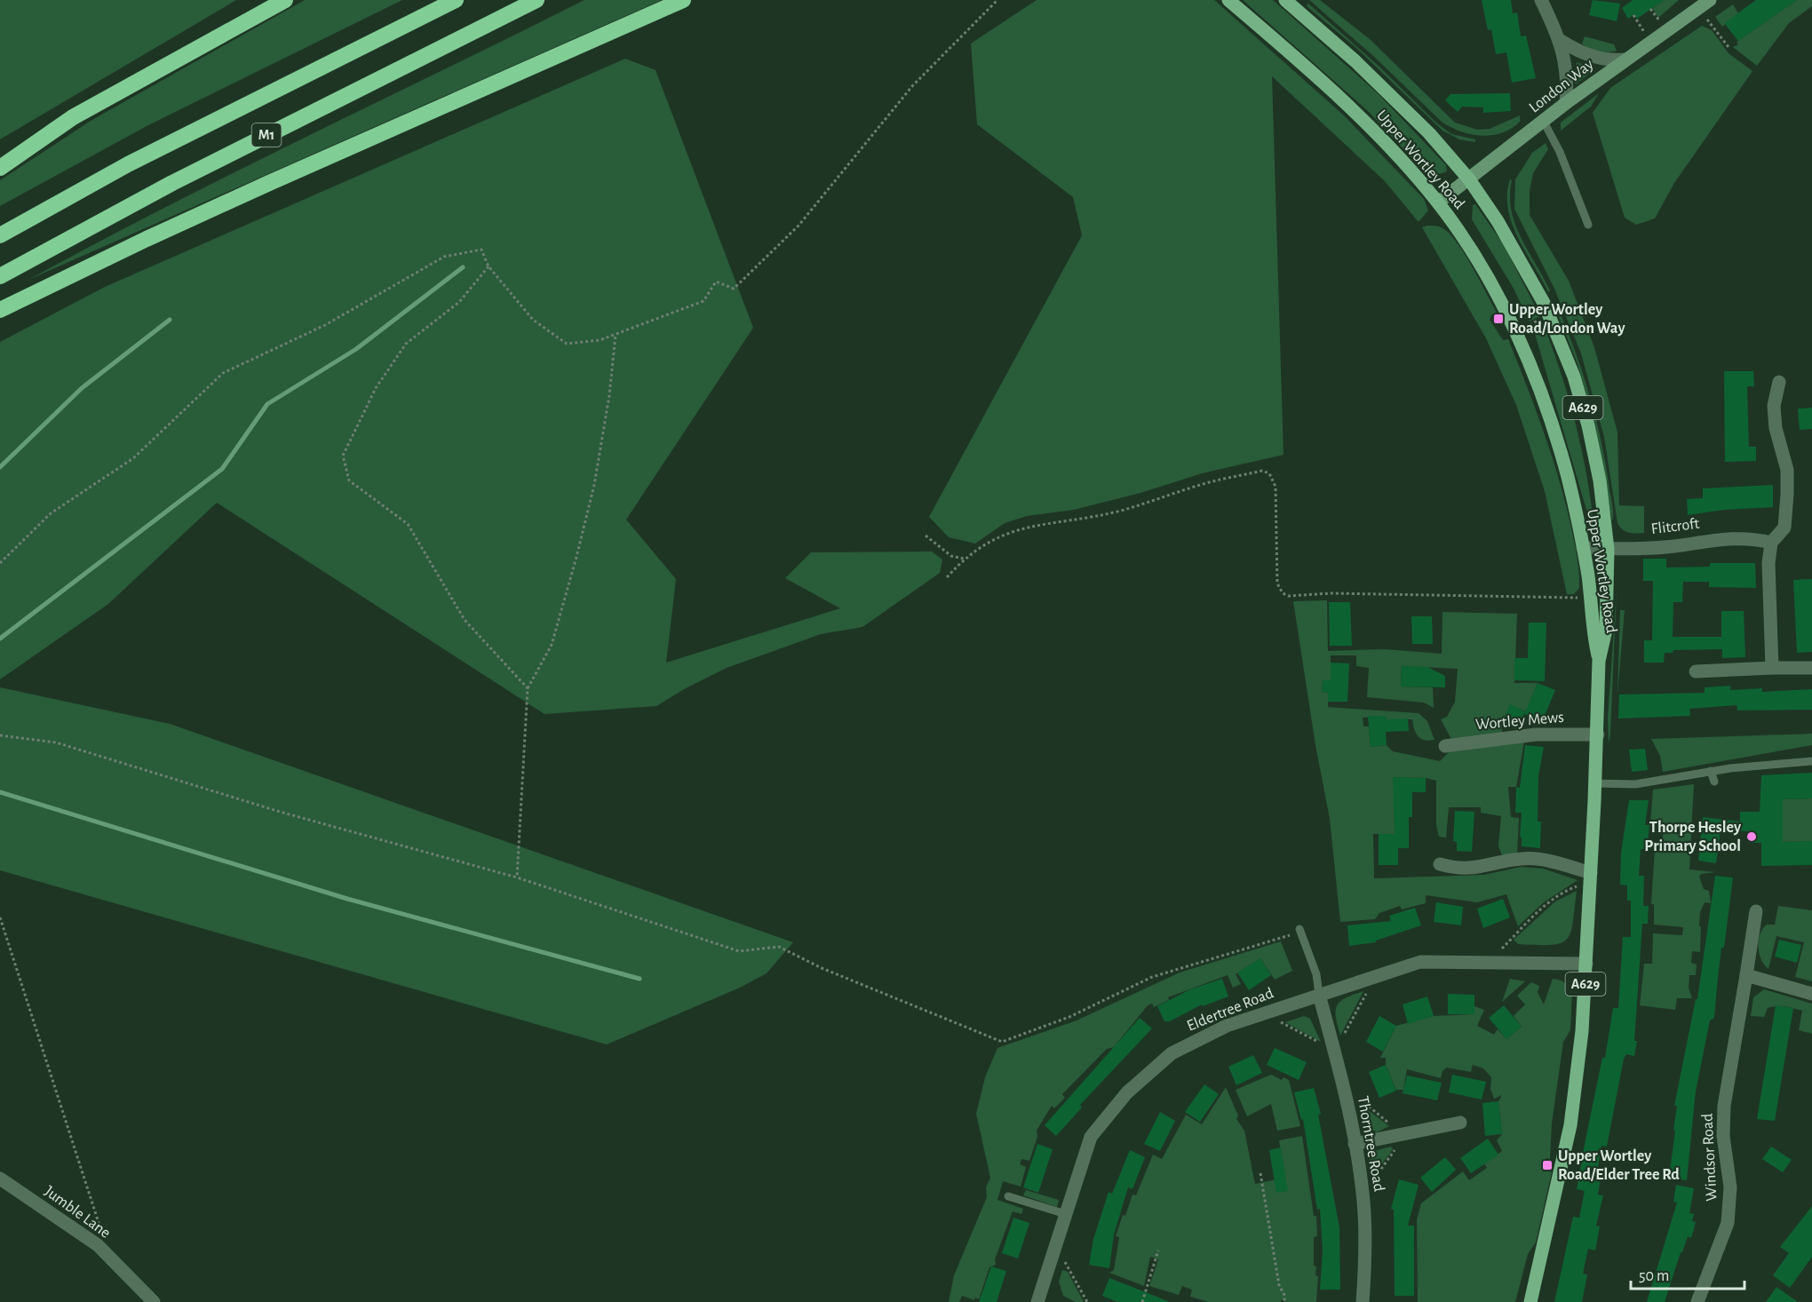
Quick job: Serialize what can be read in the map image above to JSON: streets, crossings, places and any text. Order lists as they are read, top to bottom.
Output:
{
  "streets": {
    "highway": ["M1"],
    "main road": ["Upper Wortley Road", "A629"],
    "street": [
      "London Way",
      "Flitcroft",
      "Wortley Mews",
      "Eldertree Road",
      "Thorntree Road",
      "Windsor Road",
      "Jumble Lane"
    ]
  },
  "crossings": [
    ["London Way", "Upper Wortley Road"],
    ["Upper Wortley Road", "Flitcroft"],
    ["Upper Wortley Road", "Wortley Mews"],
    ["Upper Wortley Road", "Eldertree Road"],
    ["Eldertree Road", "Thorntree Road"]
  ],
  "places": {
    "transit": ["Upper Wortley Road/London Way", "Upper Wortley Road/Elder Tree Rd"],
    "other": ["Thorpe Hesley Primary School"]
  },
  "scale_bar": "50 m"
}
